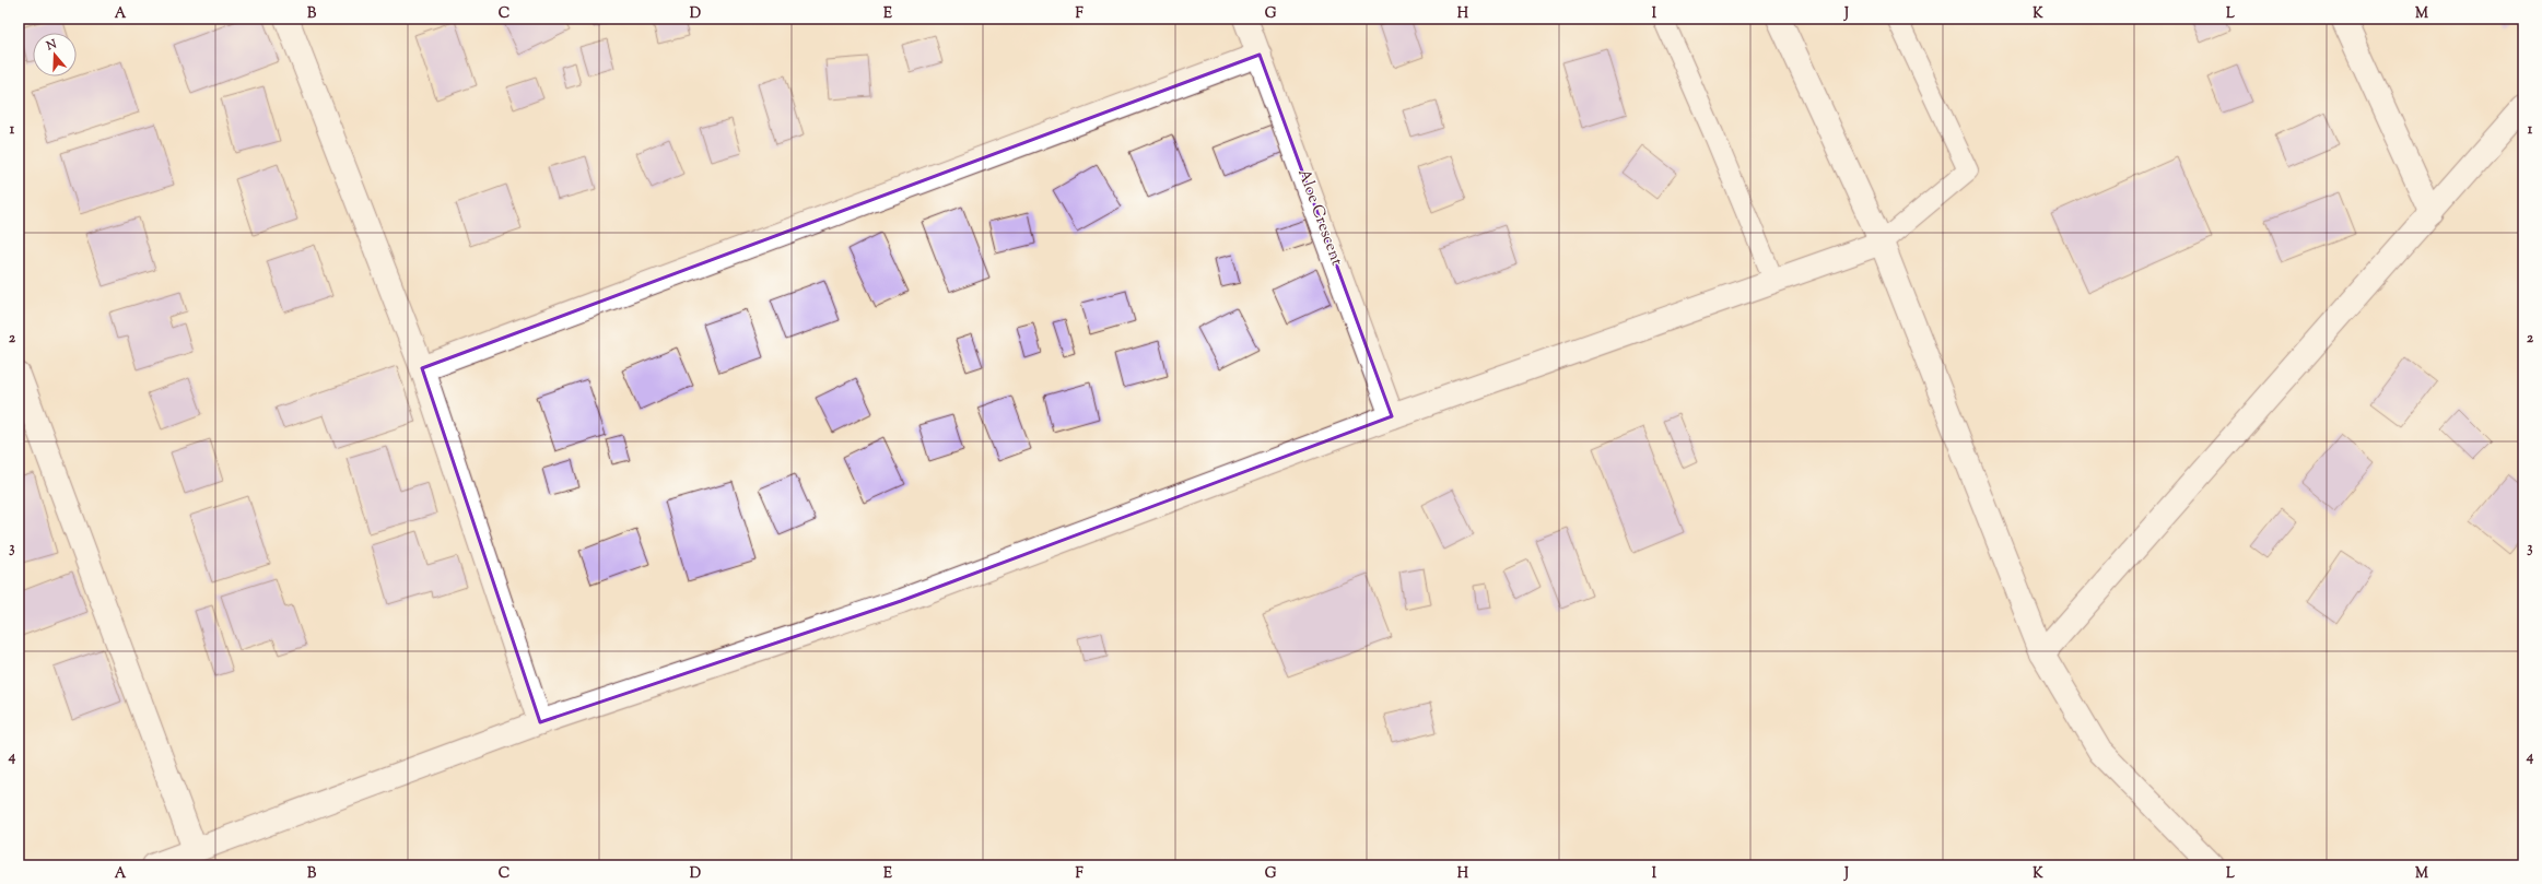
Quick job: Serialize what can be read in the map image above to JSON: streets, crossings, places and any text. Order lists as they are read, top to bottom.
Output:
{
  "streets": {
    "street": ["Aloe Crescent"]
  },
  "north": "top",
  "grid": {
    "columns": [
      "A",
      "B",
      "C",
      "D",
      "E",
      "F",
      "G",
      "H",
      "I",
      "J",
      "K",
      "L",
      "M"
    ],
    "rows": [
      "1",
      "2",
      "3",
      "4"
    ]
  }
}
